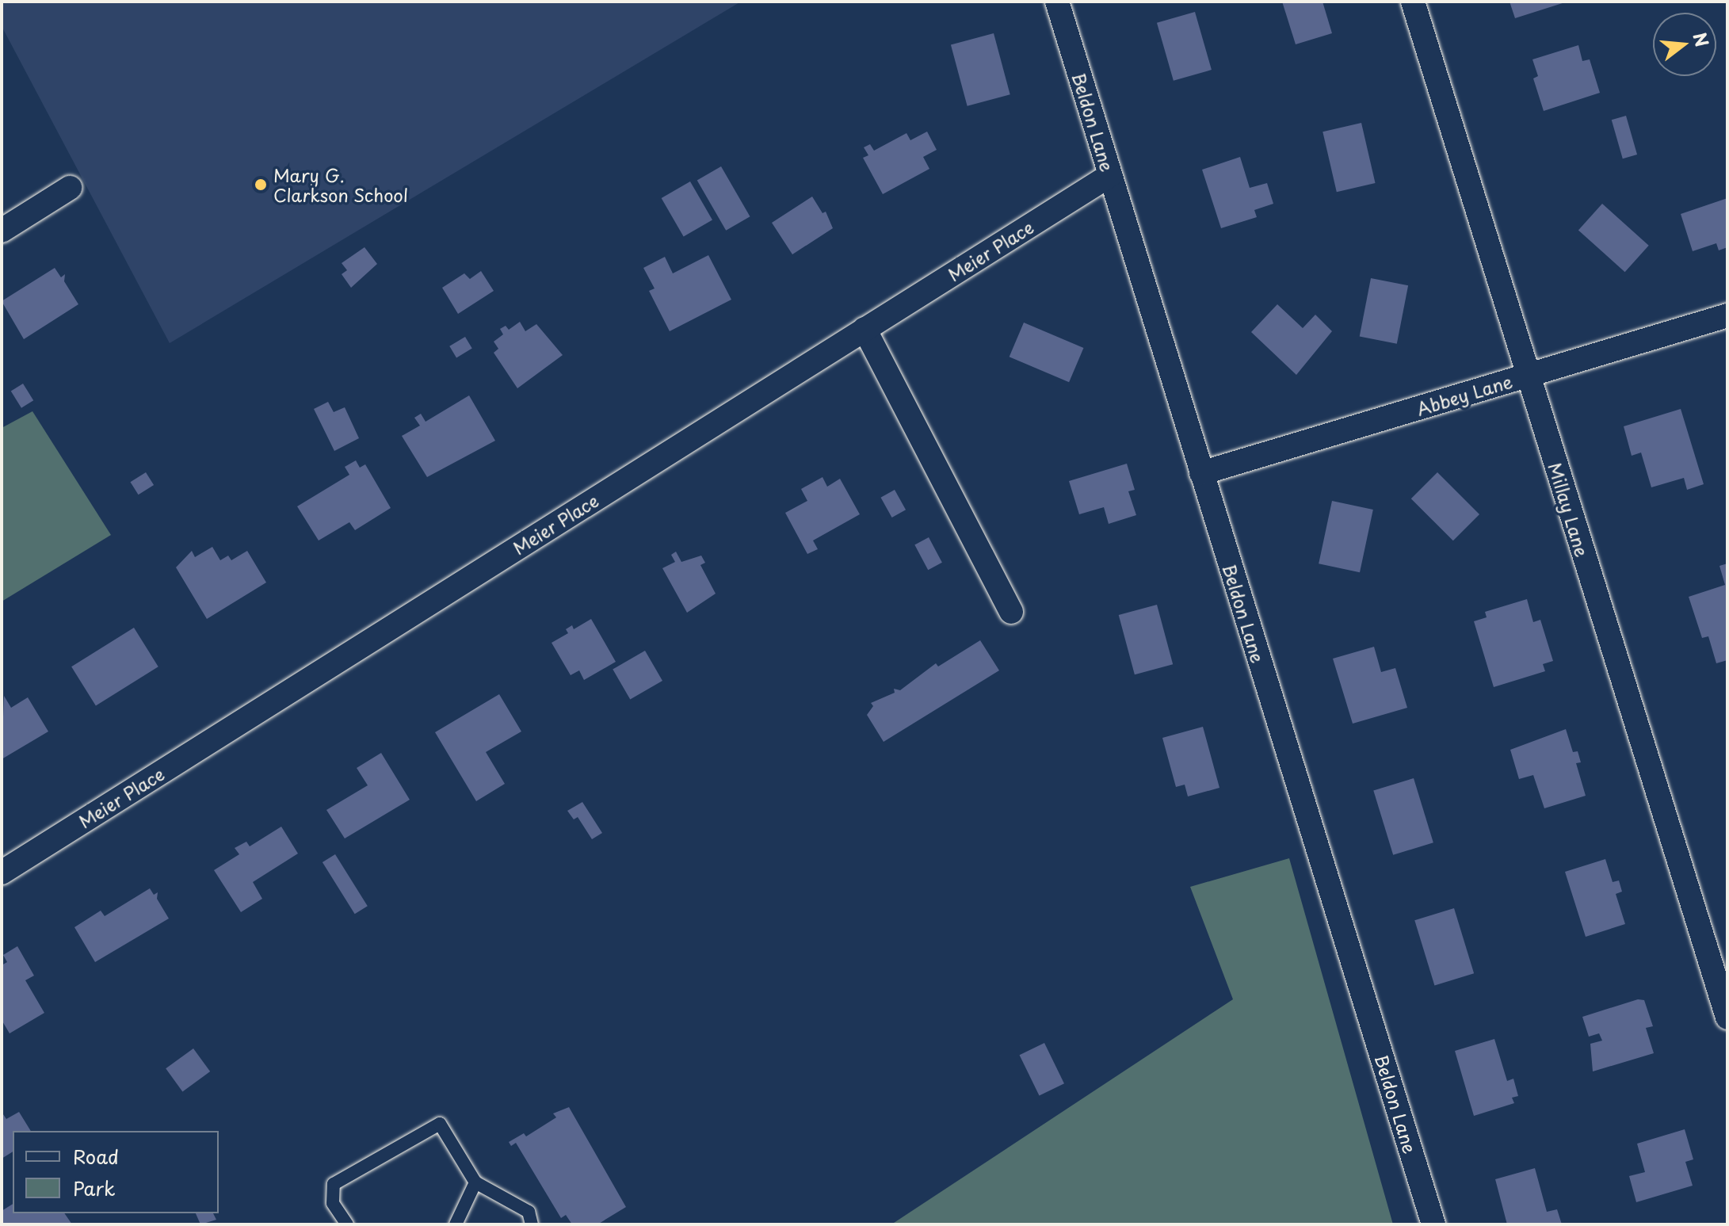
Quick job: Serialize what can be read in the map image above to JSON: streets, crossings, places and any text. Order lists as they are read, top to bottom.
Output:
{
  "streets": {
    "street": [
      "Beldon Lane",
      "Meier Place",
      "Abbey Lane",
      "Millay Lane"
    ]
  },
  "crossings": [
    ["Beldon Lane", "Meier Place"],
    ["Beldon Lane", "Abbey Lane"],
    ["Abbey Lane", "Millay Lane"]
  ],
  "places": ["Mary G. Clarkson School"],
  "legend": ["Road", "Park"],
  "north": "right"
}
